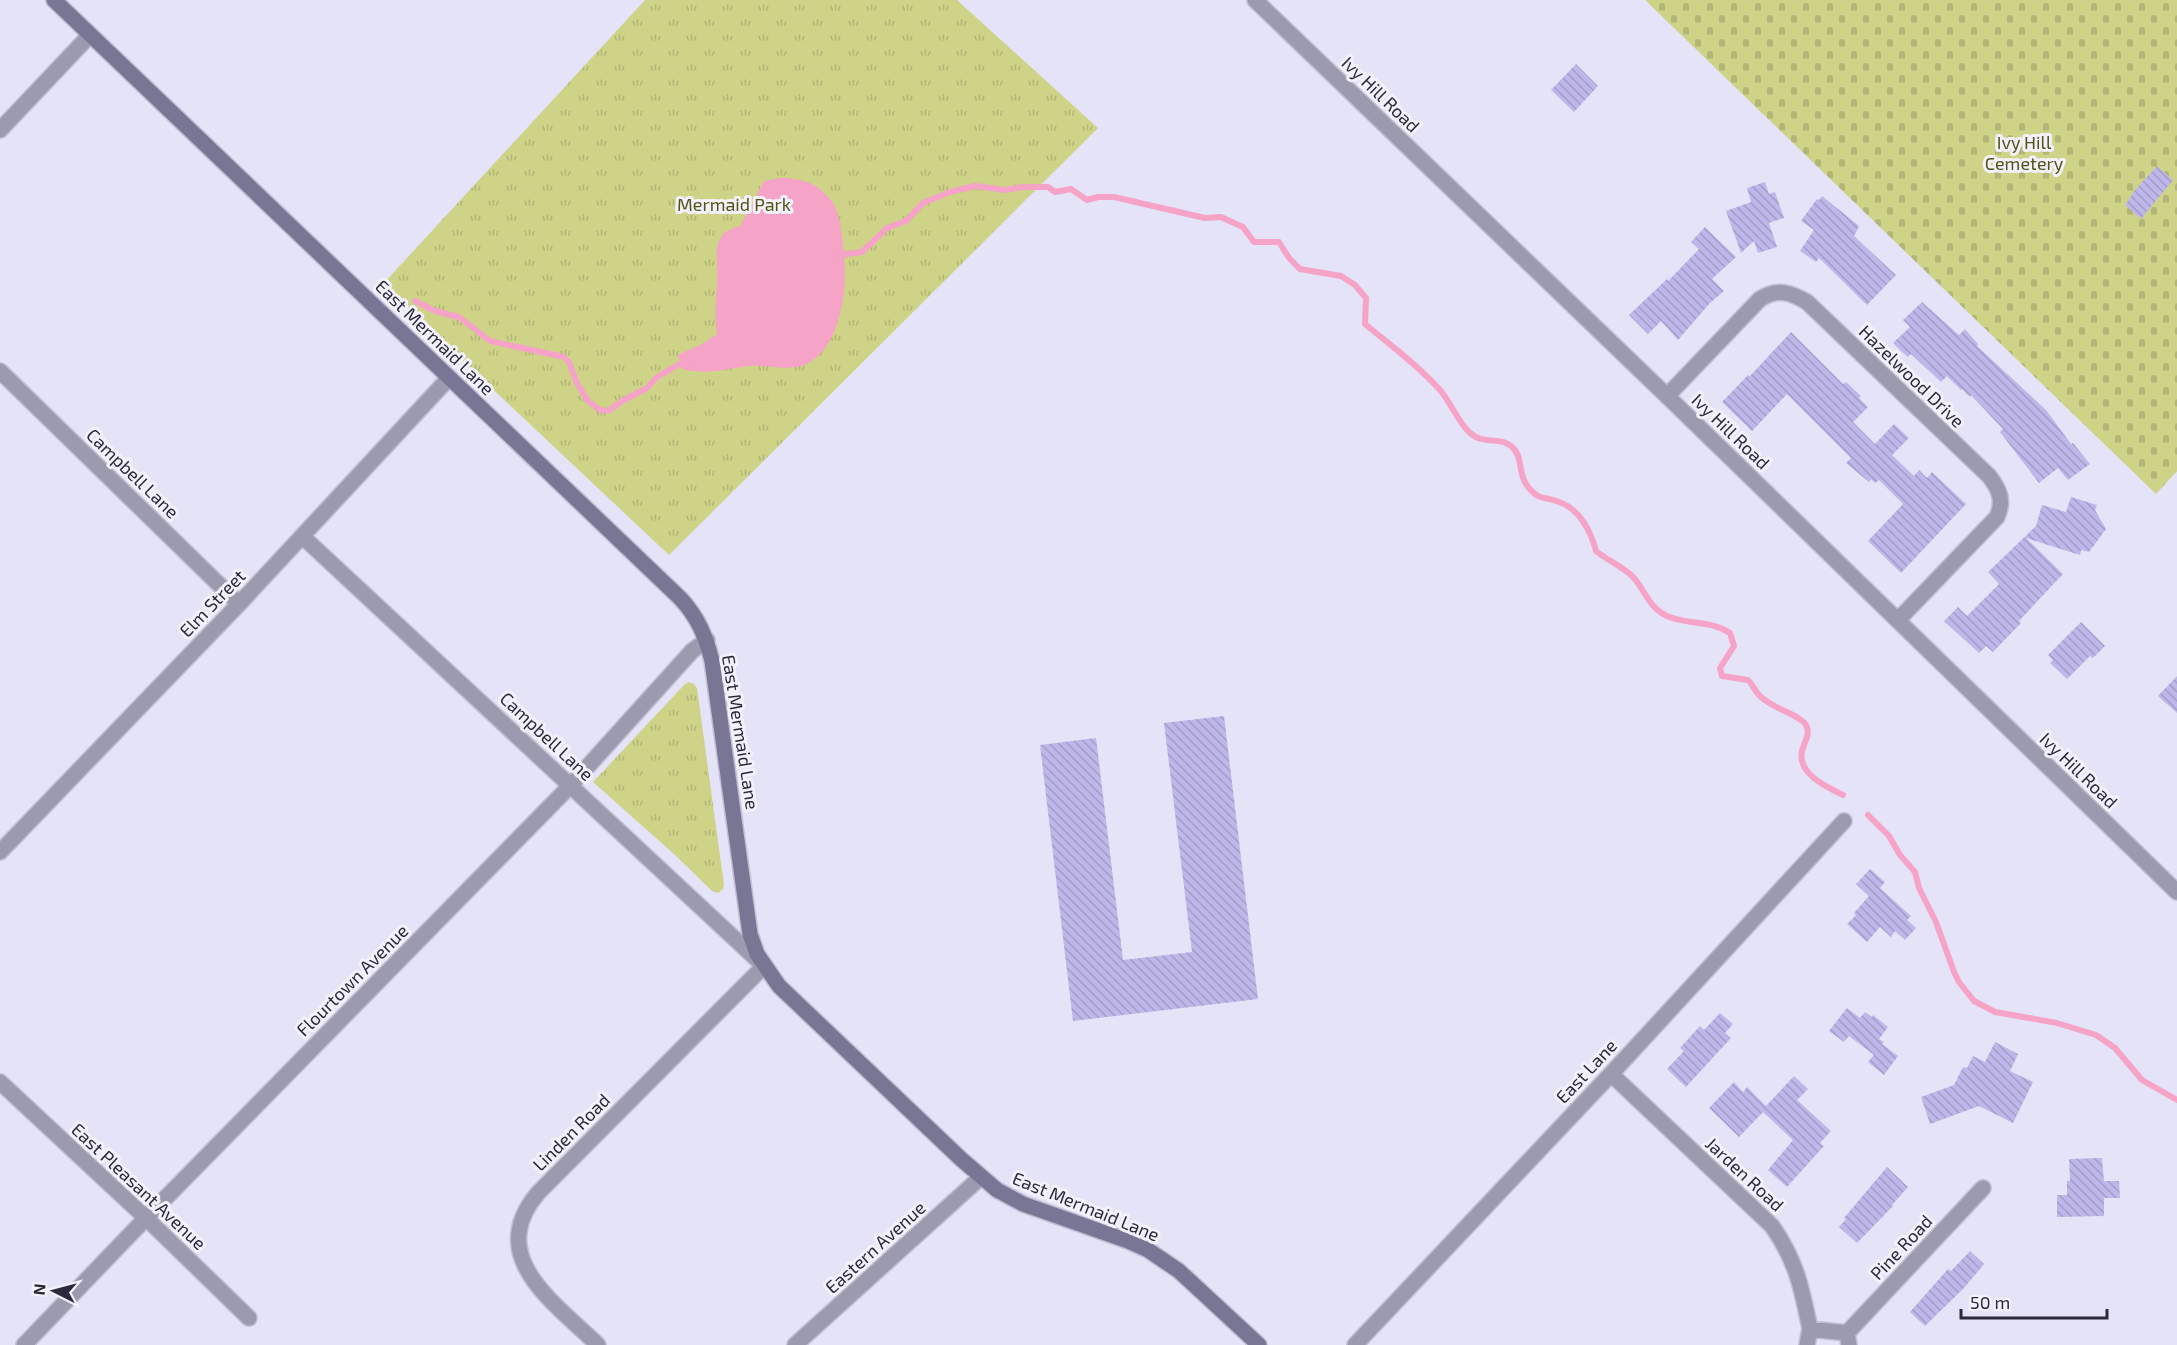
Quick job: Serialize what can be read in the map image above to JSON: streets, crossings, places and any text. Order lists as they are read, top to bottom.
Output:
{
  "streets": {
    "main road": ["East Mermaid Lane"],
    "street": [
      "Ivy Hill Road",
      "Hazelwood Drive",
      "Campbell Lane",
      "Elm Street",
      "Flourtown Avenue",
      "East Lane",
      "Linden Road",
      "Jarden Road",
      "East Pleasant Avenue",
      "Eastern Avenue",
      "Pine Road"
    ]
  },
  "crossings": [
    ["Ivy Hill Road", "Hazelwood Drive"],
    ["East Mermaid Lane", "Campbell Lane"],
    ["East Mermaid Lane", "Elm Street"],
    ["East Mermaid Lane", "Flourtown Avenue"],
    ["East Mermaid Lane", "Linden Road"],
    ["East Mermaid Lane", "Eastern Avenue"],
    ["Campbell Lane", "Elm Street"],
    ["Campbell Lane", "Flourtown Avenue"],
    ["Campbell Lane", "Linden Road"],
    ["Flourtown Avenue", "East Pleasant Avenue"],
    ["East Lane", "Jarden Road"]
  ],
  "parks": ["Ivy Hill Cemetery", "Mermaid Park"],
  "scale_bar": "50 m",
  "north": "left"
}
